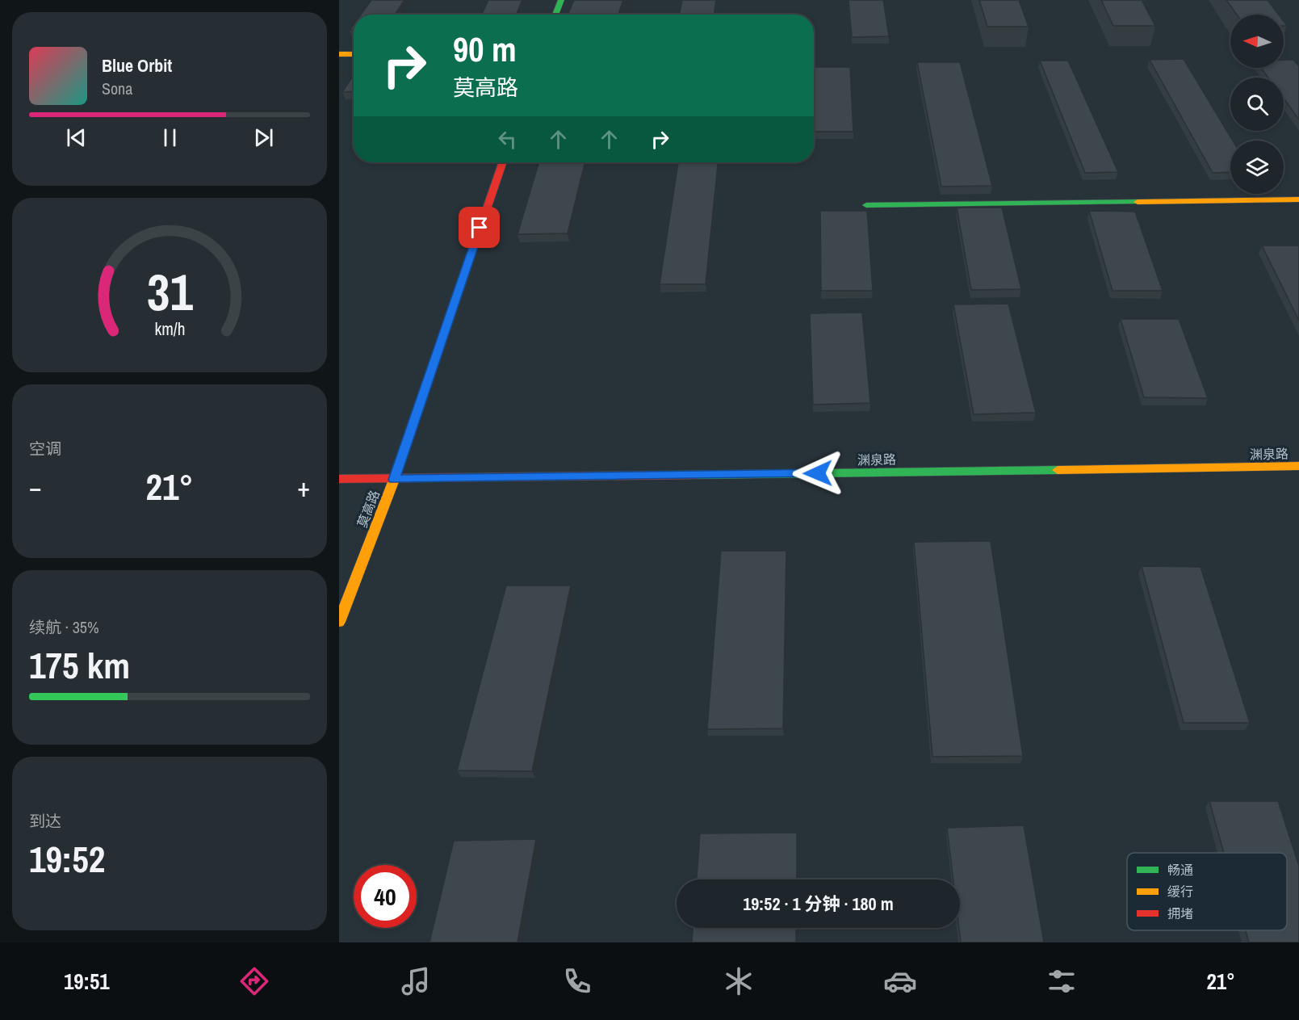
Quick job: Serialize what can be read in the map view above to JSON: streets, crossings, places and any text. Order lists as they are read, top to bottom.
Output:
{
  "streets": {
    "street": ["渊泉路", "莫高路"]
  },
  "crossings": [
    ["渊泉路", "莫高路"]
  ],
  "legend": ["畅通", "缓行", "拥堵"],
  "north": "left",
  "page": {
    "turn": ["90 m", "莫高路"],
    "song": ["Blue Orbit", "Sona"],
    "tile": [
      "空调",
      ["续航 · 35%", "175 km"],
      ["到达", "19:52"]
    ],
    "heat": ["−", "21°", "+"],
    "limit": "40",
    "trip": "19:52 · 1 分钟 · 180 m",
    "tabs": ["19:51", "21°"],
    "gauge": ["31", "km/h"]
  }
}
